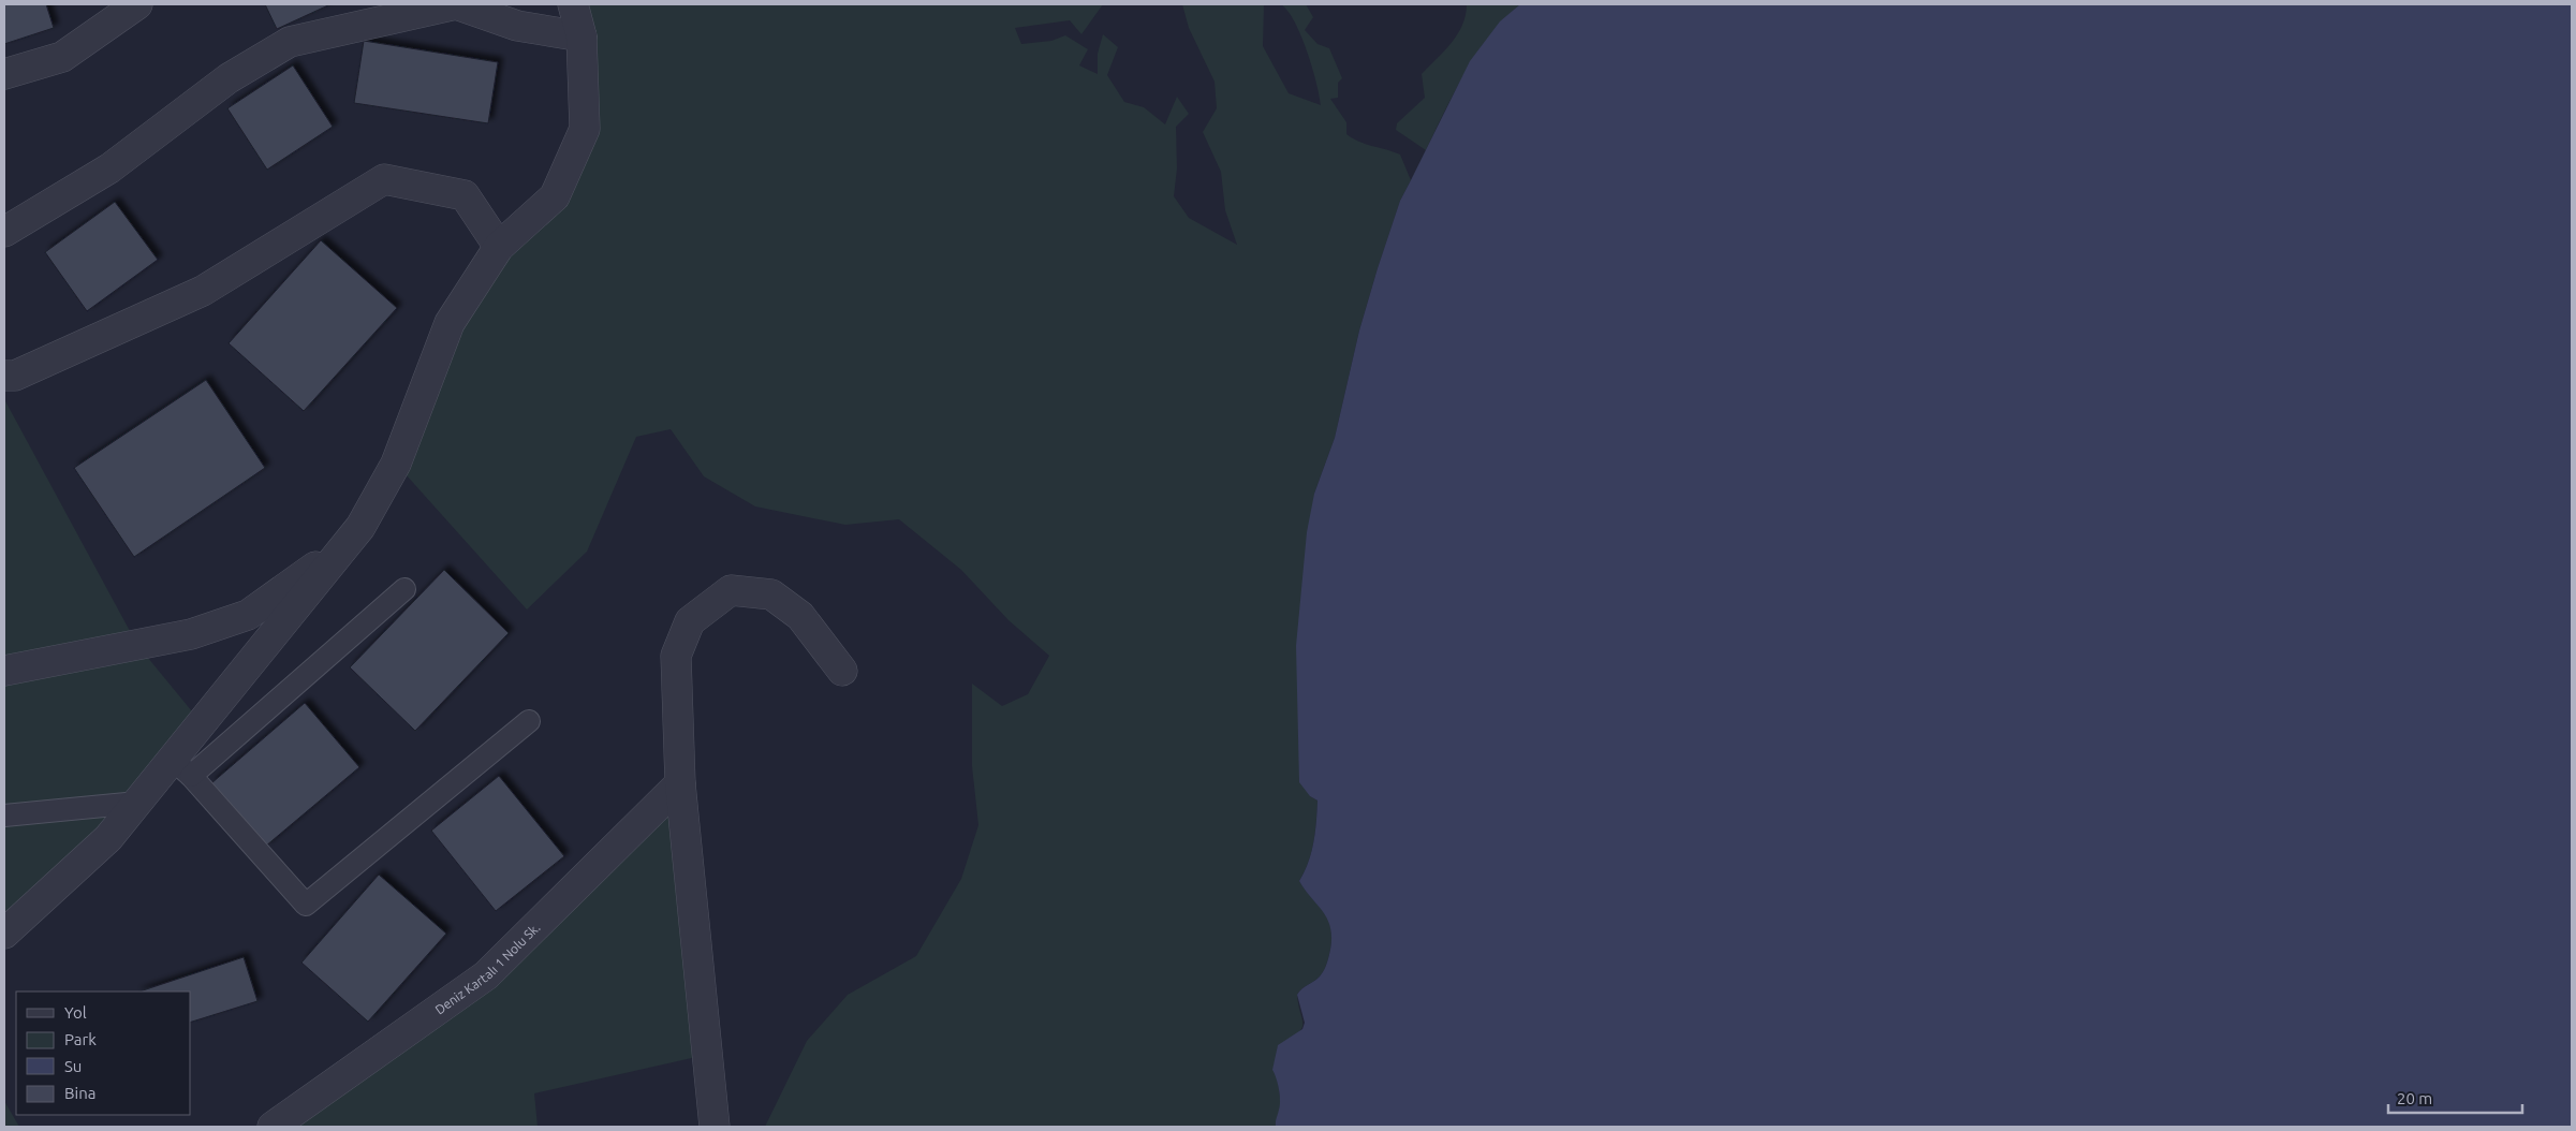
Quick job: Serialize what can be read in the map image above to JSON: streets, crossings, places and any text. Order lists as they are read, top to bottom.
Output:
{
  "streets": {
    "street": ["Deniz Kartalı 1 Nolu Sk."]
  },
  "legend": [
    "Yol",
    "Park",
    "Su",
    "Bina"
  ],
  "scale_bar": "20 m"
}
